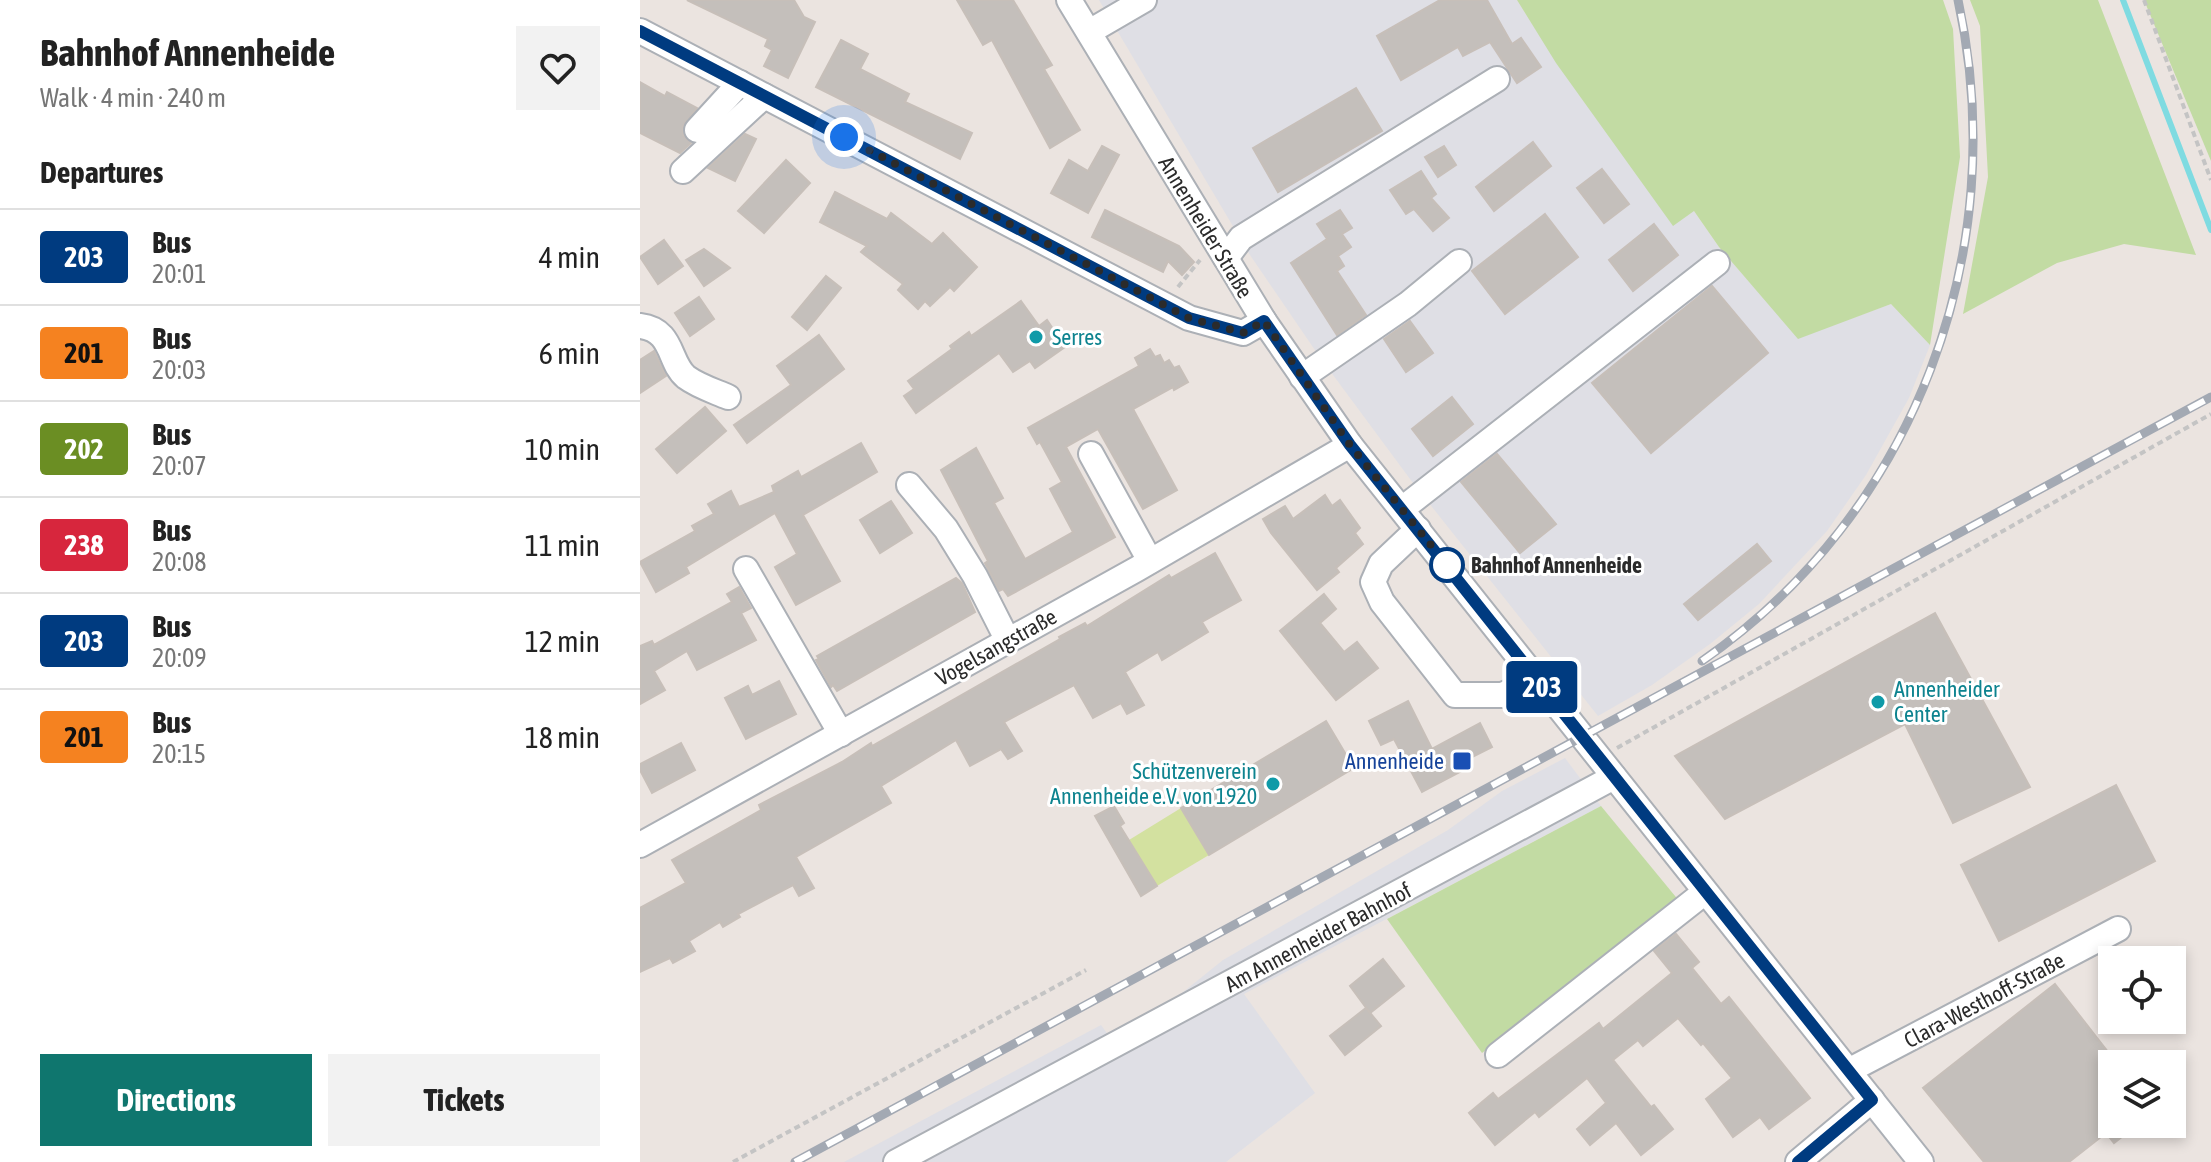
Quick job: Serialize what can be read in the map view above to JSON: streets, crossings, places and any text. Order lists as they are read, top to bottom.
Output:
{
  "streets": {
    "street": [
      "Annenheider Straße",
      "Vogelsangstraße",
      "Am Annenheider Bahnhof",
      "Clara-Westhoff-Straße"
    ]
  },
  "crossings": [
    ["Annenheider Straße", "Vogelsangstraße"],
    ["Annenheider Straße", "Am Annenheider Bahnhof"],
    ["Annenheider Straße", "Clara-Westhoff-Straße"]
  ],
  "places": {
    "other": [
      "Serres",
      "Bahnhof Annenheide",
      "Annenheider Center",
      "Schützenverein Annenheide e.V. von 1920"
    ],
    "transit": ["Annenheide"]
  },
  "lines": ["bus line 203"],
  "page": {
    "heading": [
      ["Bahnhof Annenheide", "Walk · 4 min · 240 m"],
      "Departures"
    ],
    "on_map": "203",
    "list": [
      {
        "mark": "203",
        "name": "Bus",
        "note": "20:01",
        "value": "4 min"
      },
      {
        "mark": "201",
        "name": "Bus",
        "note": "20:03",
        "value": "6 min"
      },
      {
        "mark": "202",
        "name": "Bus",
        "note": "20:07",
        "value": "10 min"
      },
      {
        "mark": "238",
        "name": "Bus",
        "note": "20:08",
        "value": "11 min"
      },
      {
        "mark": "203",
        "name": "Bus",
        "note": "20:09",
        "value": "12 min"
      },
      {
        "mark": "201",
        "name": "Bus",
        "note": "20:15",
        "value": "18 min"
      }
    ],
    "buttons": ["Directions", "Tickets"]
  }
}
